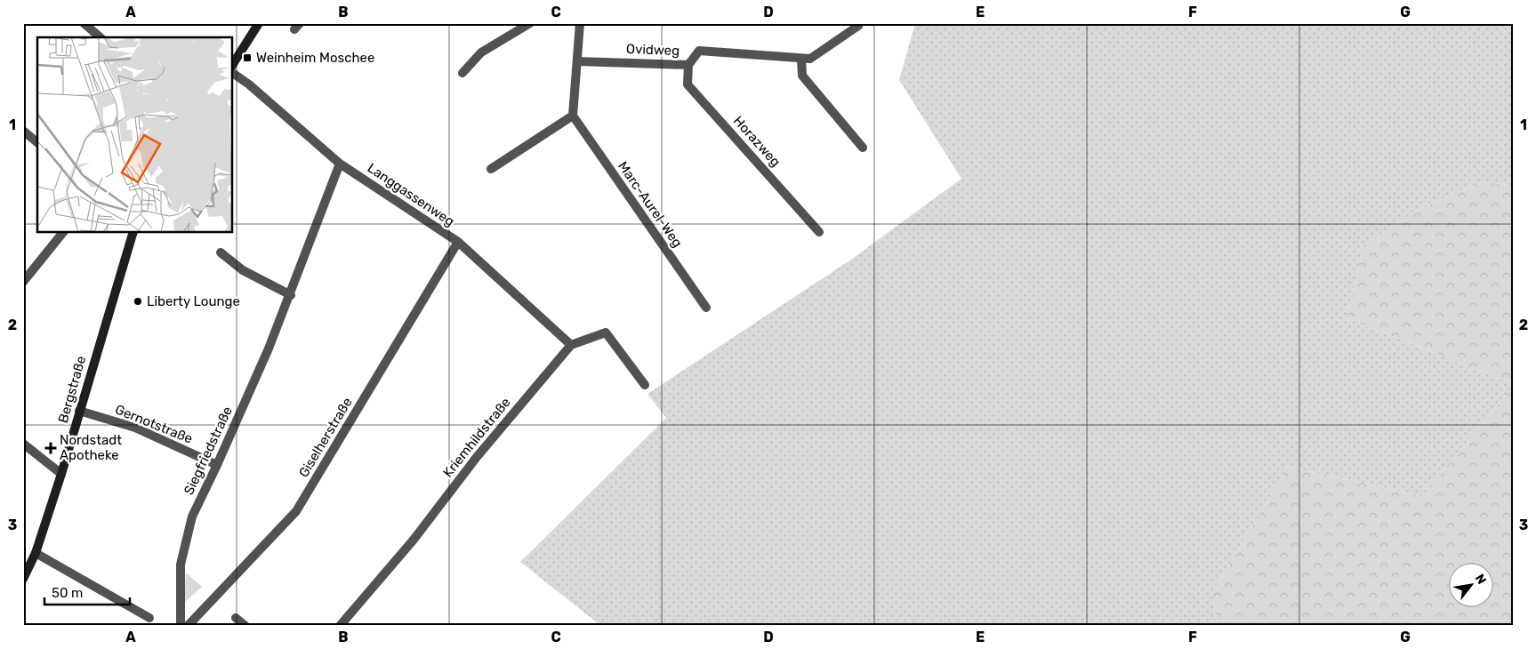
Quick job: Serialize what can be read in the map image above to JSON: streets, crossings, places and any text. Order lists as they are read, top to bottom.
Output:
{
  "streets": {
    "main road": ["Bergstraße"],
    "street": [
      "Ovidweg",
      "Horazweg",
      "Langgassenweg",
      "Marc-Aurel-Weg",
      "Gernotstraße",
      "Giselherstraße",
      "Kriemhildstraße",
      "Siegfriedstraße"
    ]
  },
  "crossings": [
    ["Ovidweg", "Horazweg"],
    ["Langgassenweg", "Giselherstraße"],
    ["Langgassenweg", "Kriemhildstraße"],
    ["Langgassenweg", "Siegfriedstraße"],
    ["Bergstraße", "Gernotstraße"],
    ["Gernotstraße", "Siegfriedstraße"]
  ],
  "places": {
    "transit": ["Weinheim Moschee"],
    "other": ["Liberty Lounge"],
    "health": ["Nordstadt Apotheke"]
  },
  "scale_bar": "50 m",
  "north": "top right",
  "grid": {
    "columns": [
      "A",
      "B",
      "C",
      "D",
      "E",
      "F",
      "G"
    ],
    "rows": ["1", "2", "3"]
  }
}
